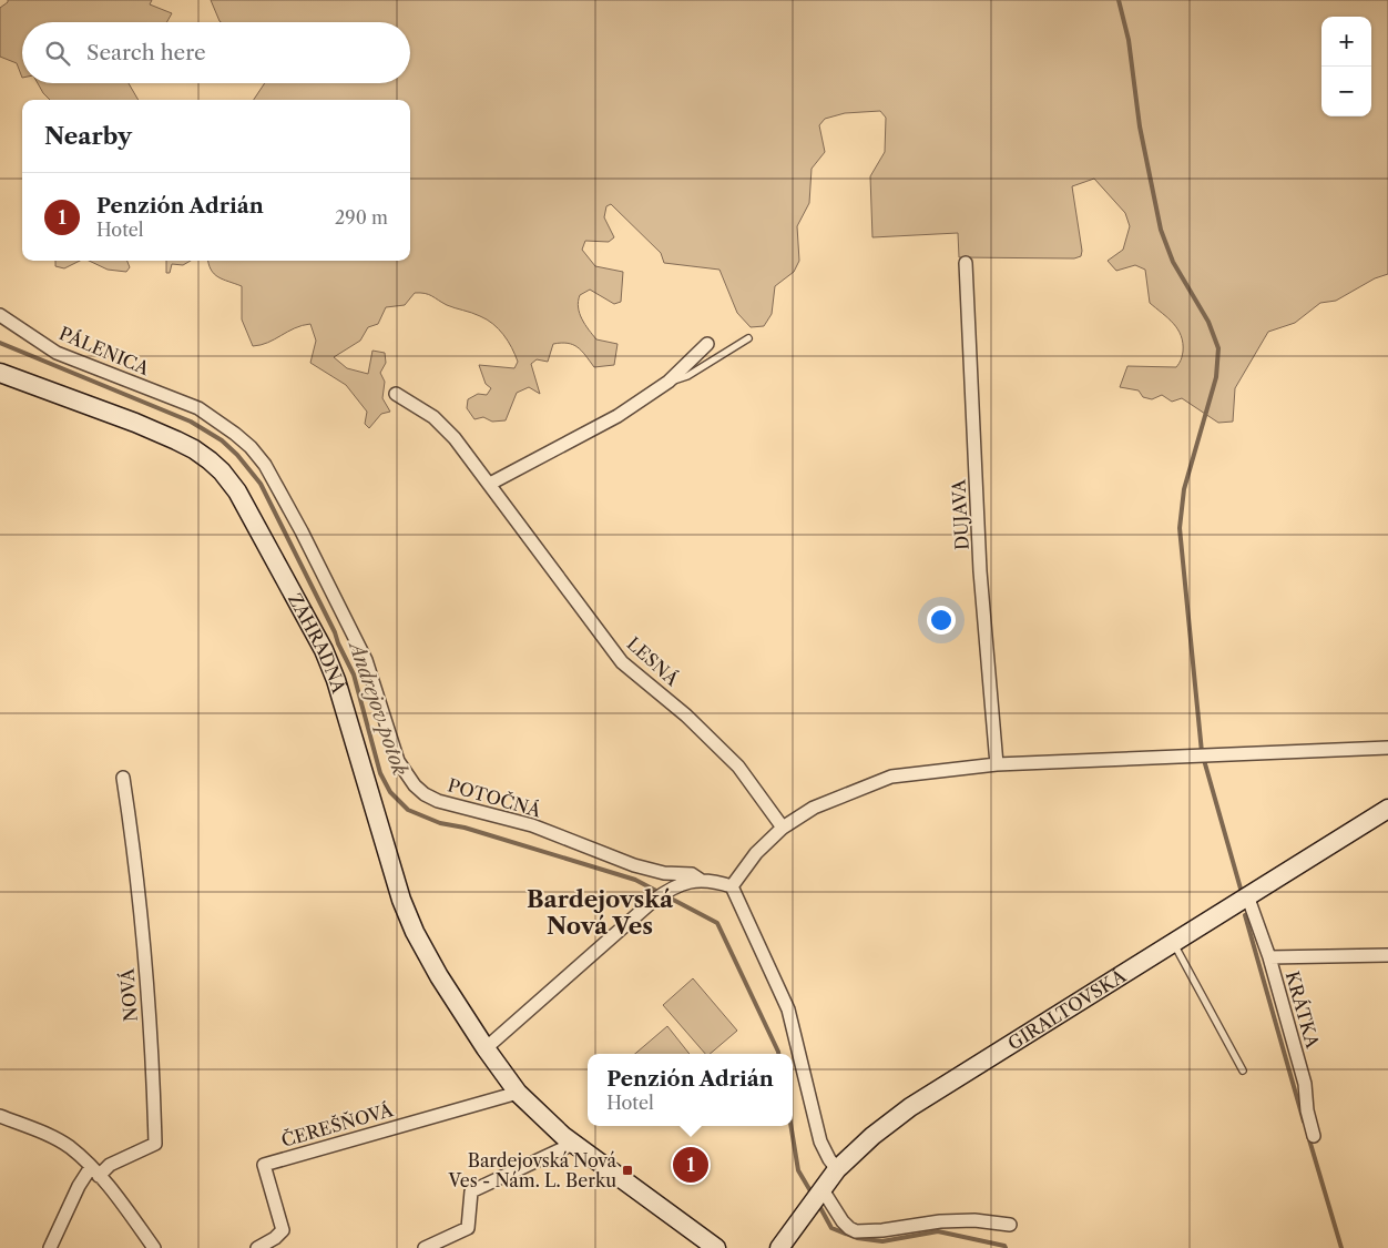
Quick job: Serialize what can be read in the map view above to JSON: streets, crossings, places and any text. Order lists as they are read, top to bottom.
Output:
{
  "streets": {
    "street": [
      "PÁLENICA",
      "DUJAVA",
      "ZÁHRADNÁ",
      "LESNÁ",
      "POTOČNÁ",
      "NOVÁ",
      "GIRALTOVSKÁ",
      "KRÁTKA",
      "ČEREŠŇOVÁ"
    ]
  },
  "crossings": [
    ["PÁLENICA", "POTOČNÁ"],
    ["ZÁHRADNÁ", "ČEREŠŇOVÁ"],
    ["GIRALTOVSKÁ", "KRÁTKA"]
  ],
  "districts": ["Bardejovská Nová Ves"],
  "water": ["Andrejov potok"],
  "places": {
    "transit": ["Bardejovská Nová Ves - Nám. L. Berku"]
  },
  "page": {
    "map_buttons": ["+", "−"],
    "search": "Search here",
    "heading": "Nearby",
    "list": [
      {
        "mark": "1",
        "name": "Penzión Adrián",
        "note": "Hotel",
        "value": "290 m"
      }
    ],
    "popup": ["Penzión Adrián", "Hotel"],
    "pins": "1"
  }
}
